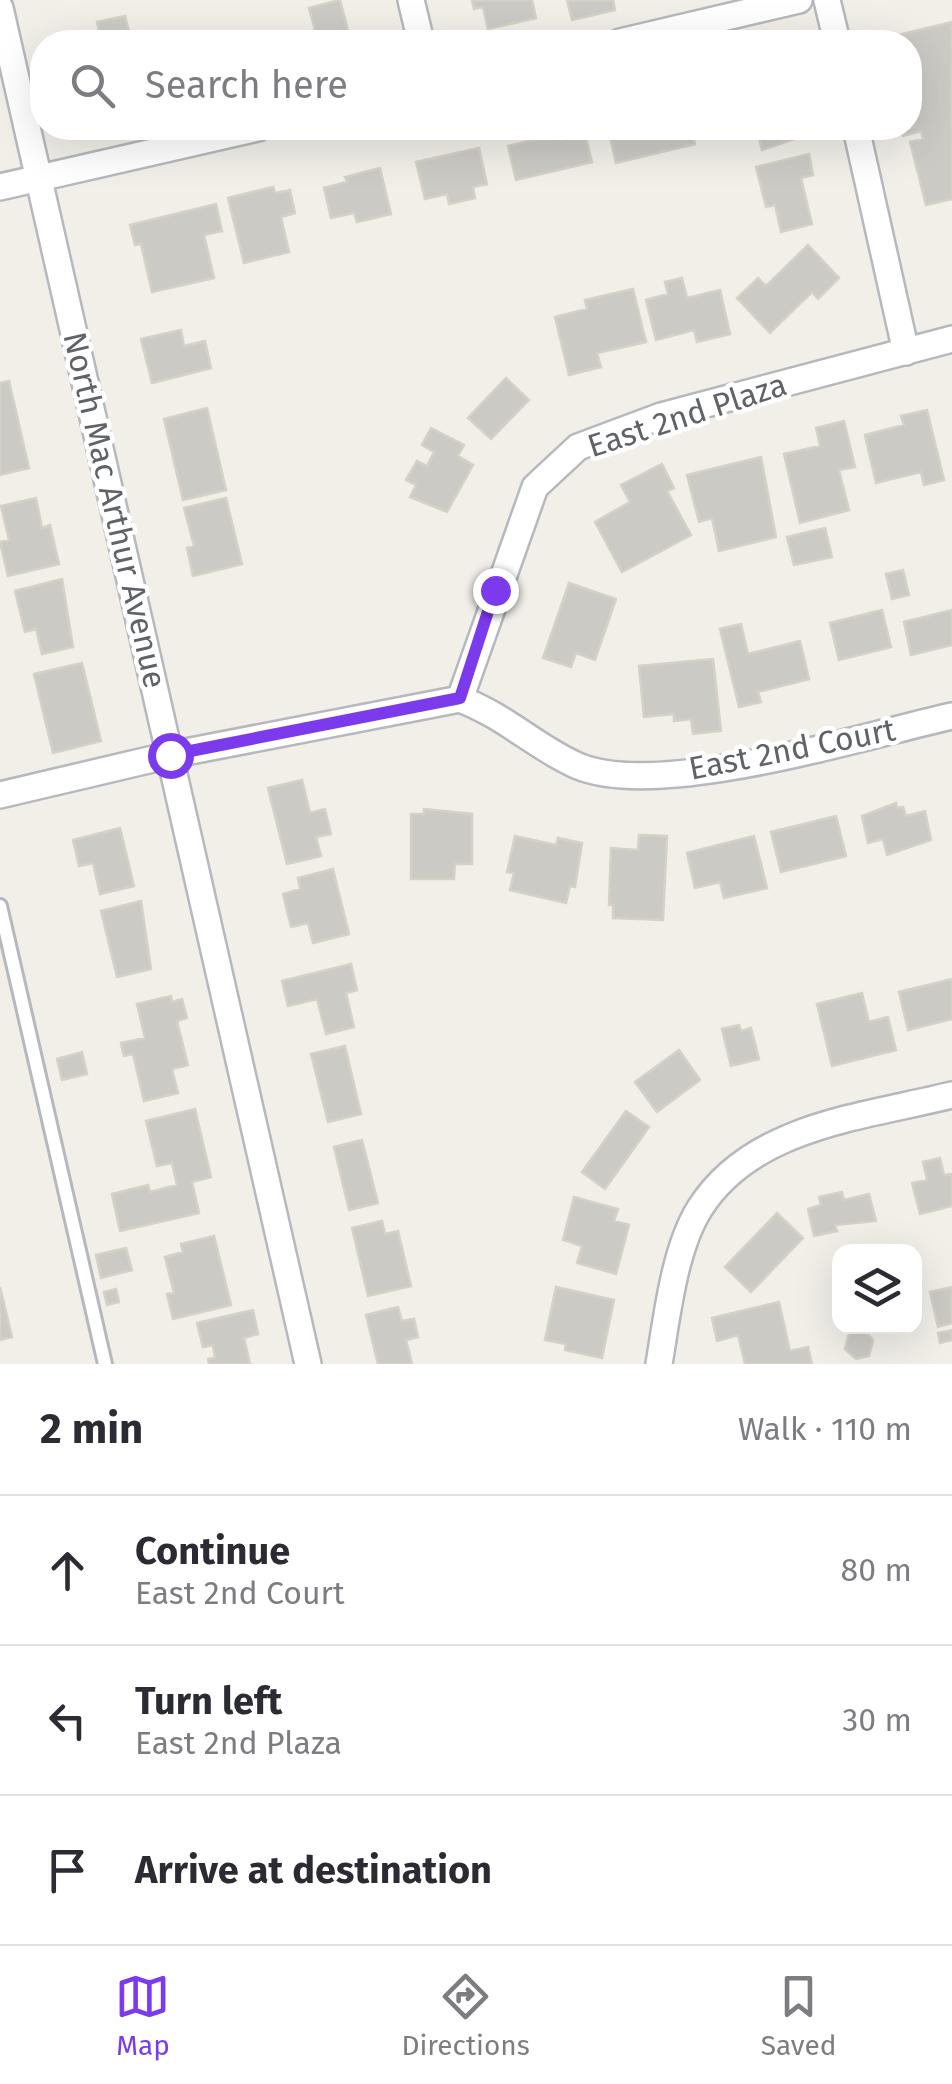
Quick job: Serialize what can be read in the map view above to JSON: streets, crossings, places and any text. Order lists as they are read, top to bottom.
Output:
{
  "streets": {
    "street": ["East 2nd Plaza", "North Mac Arthur Avenue", "East 2nd Court"]
  },
  "crossings": [
    ["East 2nd Plaza", "East 2nd Court"]
  ],
  "page": {
    "search": "Search here",
    "heading": ["2 min", "Walk · 110 m"],
    "list": [
      ["Continue", "East 2nd Court", "80 m"],
      ["Turn left", "East 2nd Plaza", "30 m"],
      "Arrive at destination"
    ],
    "nav": ["Map", "Directions", "Saved"]
  }
}
